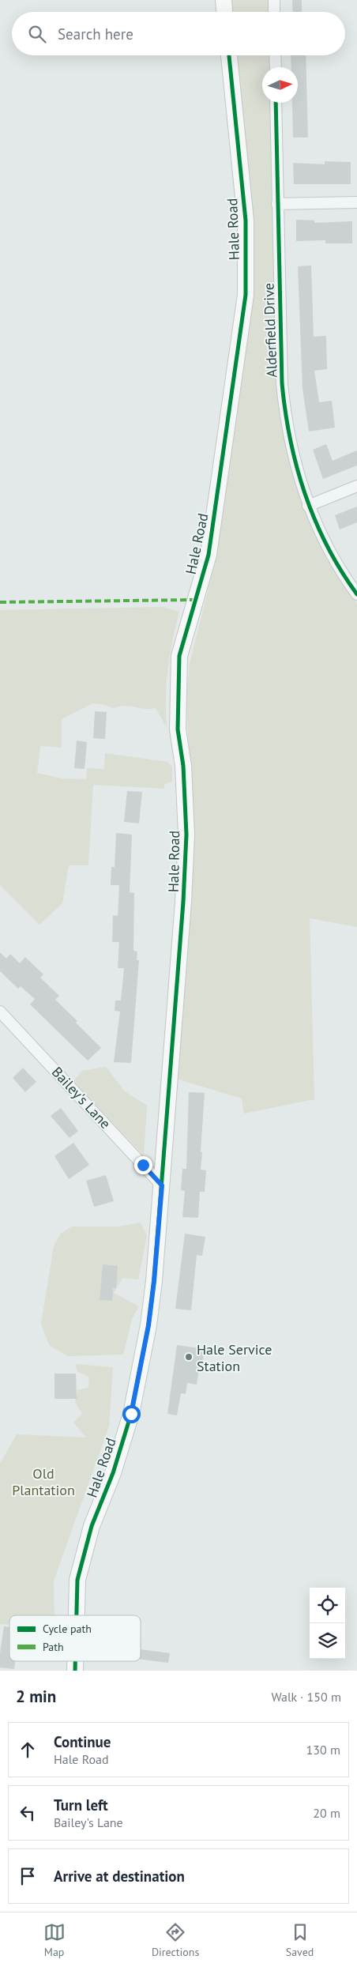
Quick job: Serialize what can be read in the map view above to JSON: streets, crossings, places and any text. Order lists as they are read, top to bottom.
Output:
{
  "streets": {
    "street": ["Hale Road", "Alderfield Drive", "Bailey's Lane"]
  },
  "crossings": [
    ["Hale Road", "Bailey's Lane"]
  ],
  "parks": ["Old Plantation"],
  "places": ["Hale Service Station"],
  "legend": ["Cycle path", "Path"],
  "north": "right",
  "page": {
    "search": "Search here",
    "heading": ["2 min", "Walk · 150 m"],
    "list": [
      ["Continue", "Hale Road", "130 m"],
      ["Turn left", "Bailey's Lane", "20 m"],
      "Arrive at destination"
    ],
    "nav": ["Map", "Directions", "Saved"]
  }
}
